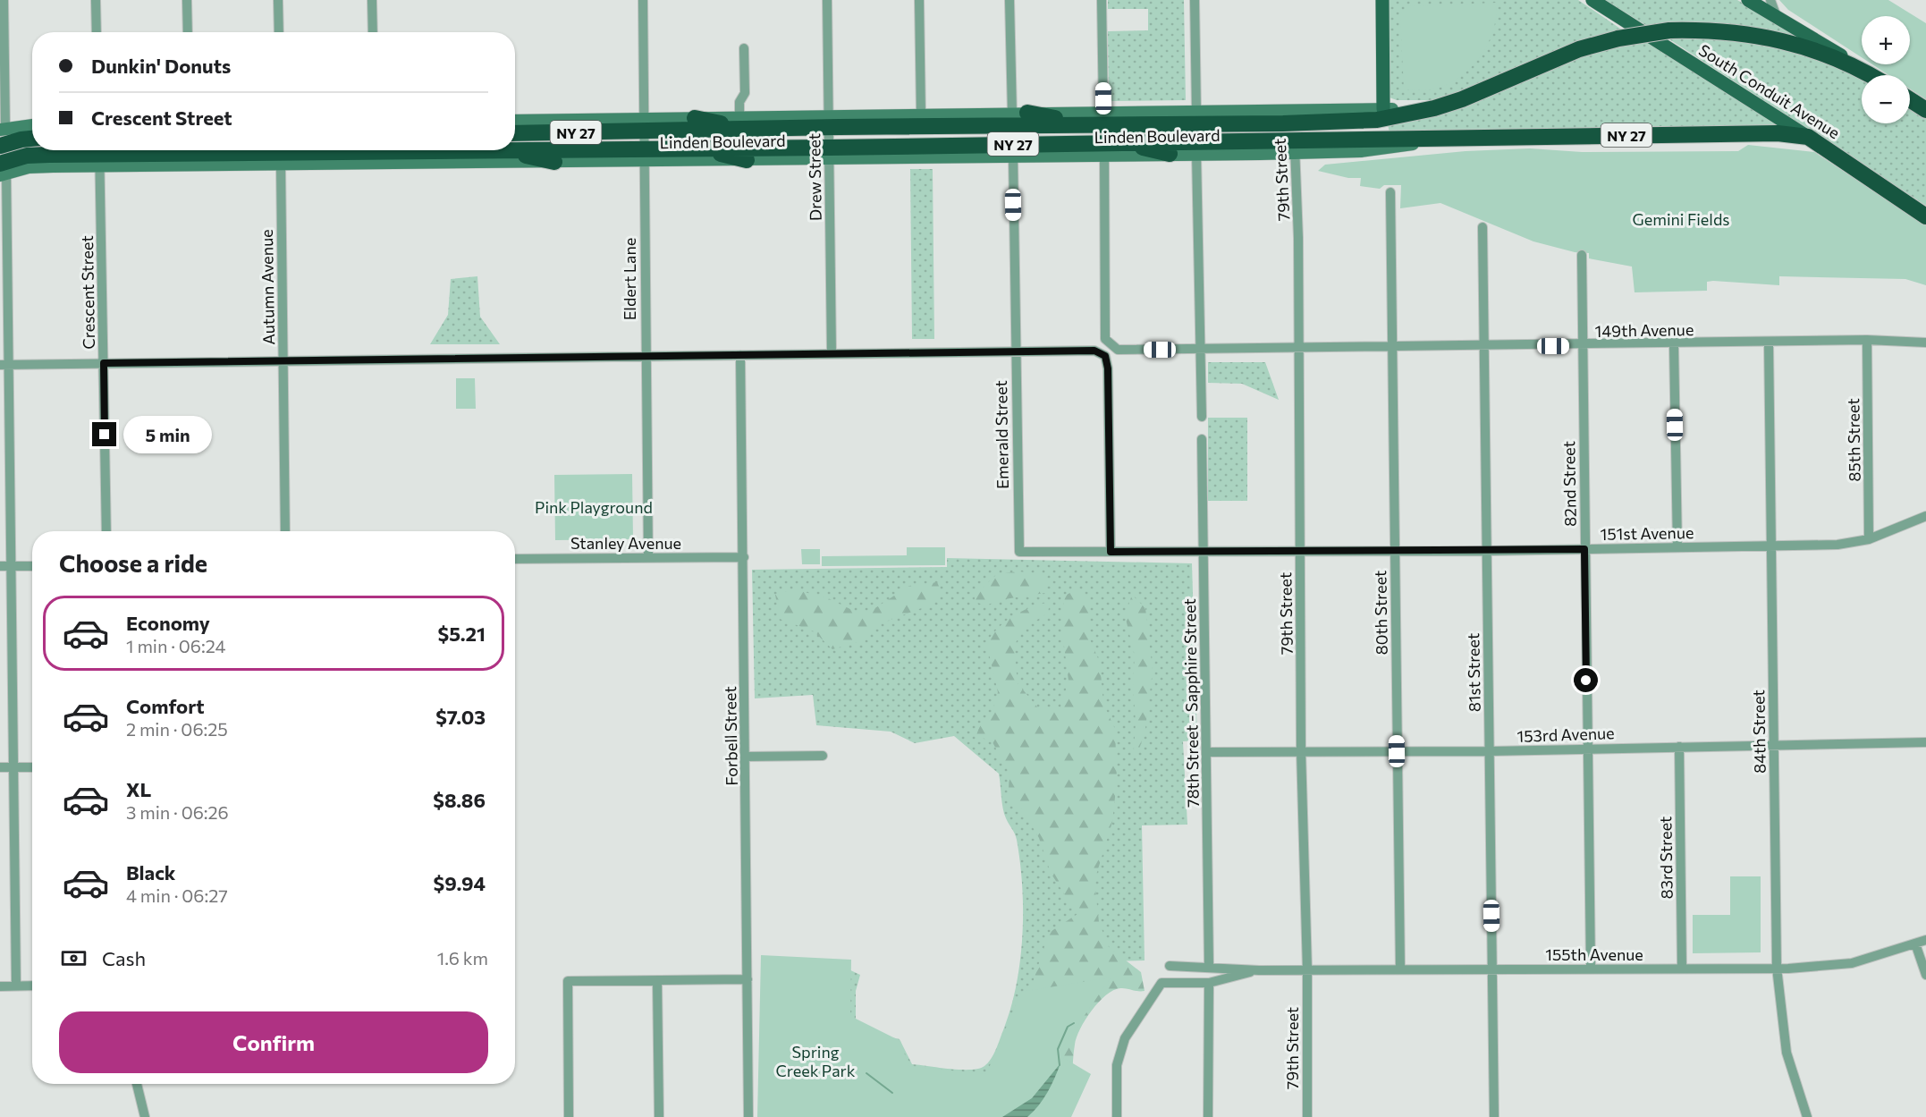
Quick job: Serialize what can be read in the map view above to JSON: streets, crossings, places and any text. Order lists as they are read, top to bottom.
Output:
{
  "streets": {
    "highway": ["South Conduit Avenue", "NY 27", "Linden Boulevard"],
    "street": [
      "Drew Street",
      "79th Street",
      "Eldert Lane",
      "Autumn Avenue",
      "Crescent Street",
      "149th Avenue",
      "Emerald Street",
      "85th Street",
      "82nd Street",
      "151st Avenue",
      "Stanley Avenue",
      "80th Street",
      "81st Street",
      "78th Street - Sapphire Street",
      "84th Street",
      "153rd Avenue",
      "Forbell Street",
      "83rd Street",
      "155th Avenue"
    ]
  },
  "crossings": [
    ["South Conduit Avenue", "Linden Boulevard"],
    ["Linden Boulevard", "Drew Street"],
    ["Linden Boulevard", "79th Street"],
    ["Linden Boulevard", "Eldert Lane"],
    ["Linden Boulevard", "Autumn Avenue"],
    ["Linden Boulevard", "Crescent Street"],
    ["Linden Boulevard", "149th Avenue"],
    ["Linden Boulevard", "Emerald Street"],
    ["79th Street", "149th Avenue"],
    ["79th Street", "151st Avenue"],
    ["79th Street", "153rd Avenue"],
    ["79th Street", "155th Avenue"],
    ["Eldert Lane", "Stanley Avenue"],
    ["149th Avenue", "85th Street"],
    ["149th Avenue", "82nd Street"],
    ["149th Avenue", "80th Street"],
    ["149th Avenue", "81st Street"],
    ["149th Avenue", "84th Street"],
    ["85th Street", "151st Avenue"],
    ["82nd Street", "151st Avenue"],
    ["82nd Street", "153rd Avenue"],
    ["82nd Street", "155th Avenue"],
    ["151st Avenue", "80th Street"],
    ["151st Avenue", "81st Street"],
    ["151st Avenue", "78th Street - Sapphire Street"],
    ["151st Avenue", "84th Street"],
    ["Stanley Avenue", "Forbell Street"],
    ["80th Street", "153rd Avenue"],
    ["80th Street", "155th Avenue"],
    ["81st Street", "153rd Avenue"],
    ["81st Street", "155th Avenue"],
    ["78th Street - Sapphire Street", "153rd Avenue"],
    ["78th Street - Sapphire Street", "155th Avenue"],
    ["84th Street", "153rd Avenue"],
    ["84th Street", "155th Avenue"],
    ["153rd Avenue", "83rd Street"],
    ["83rd Street", "155th Avenue"]
  ],
  "parks": ["Gemini Fields", "Pink Playground", "Spring Creek Park"],
  "page": {
    "map_buttons": ["+", "−"],
    "banner": ["Dunkin' Donuts", "Crescent Street"],
    "bubble": "5 min",
    "heading": "Choose a ride",
    "list": [
      {
        "name": "Economy",
        "note": "1 min · 06:24",
        "value": "$5.21"
      },
      {
        "name": "Comfort",
        "note": "2 min · 06:25",
        "value": "$7.03"
      },
      {
        "name": "XL",
        "note": "3 min · 06:26",
        "value": "$8.86"
      },
      {
        "name": "Black",
        "note": "4 min · 06:27",
        "value": "$9.94"
      }
    ],
    "pay": ["Cash", "1.6 km"],
    "buttons": "Confirm"
  }
}
